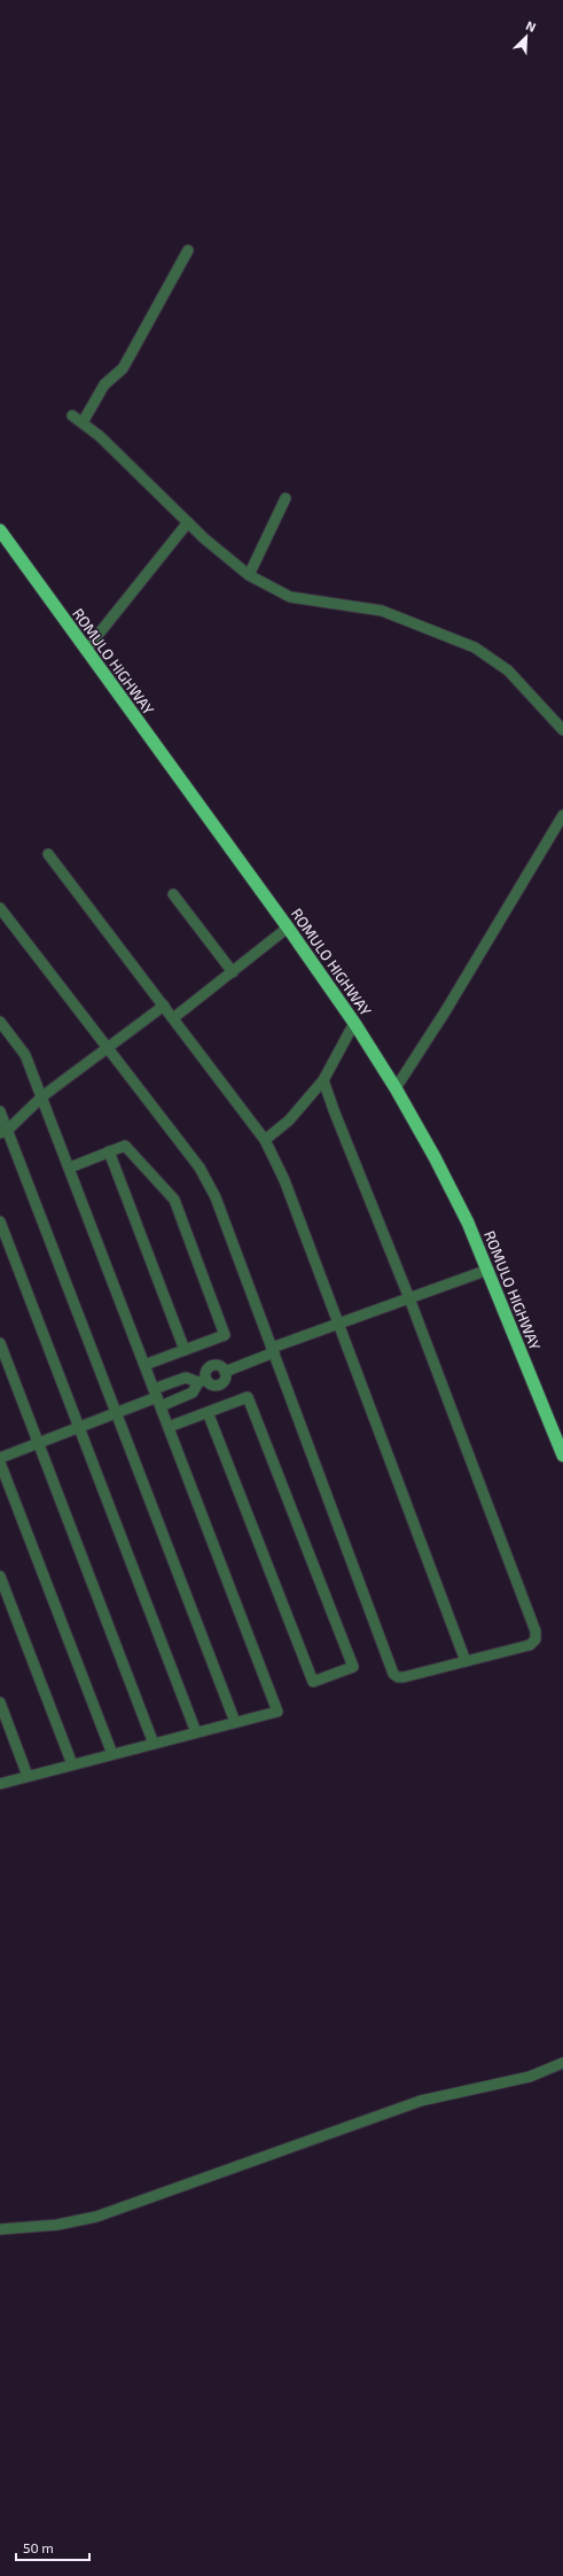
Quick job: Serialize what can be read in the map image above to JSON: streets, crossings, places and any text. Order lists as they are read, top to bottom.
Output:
{
  "streets": {
    "highway": ["ROMULO HIGHWAY"]
  },
  "scale_bar": "50 m",
  "north": "top right"
}
